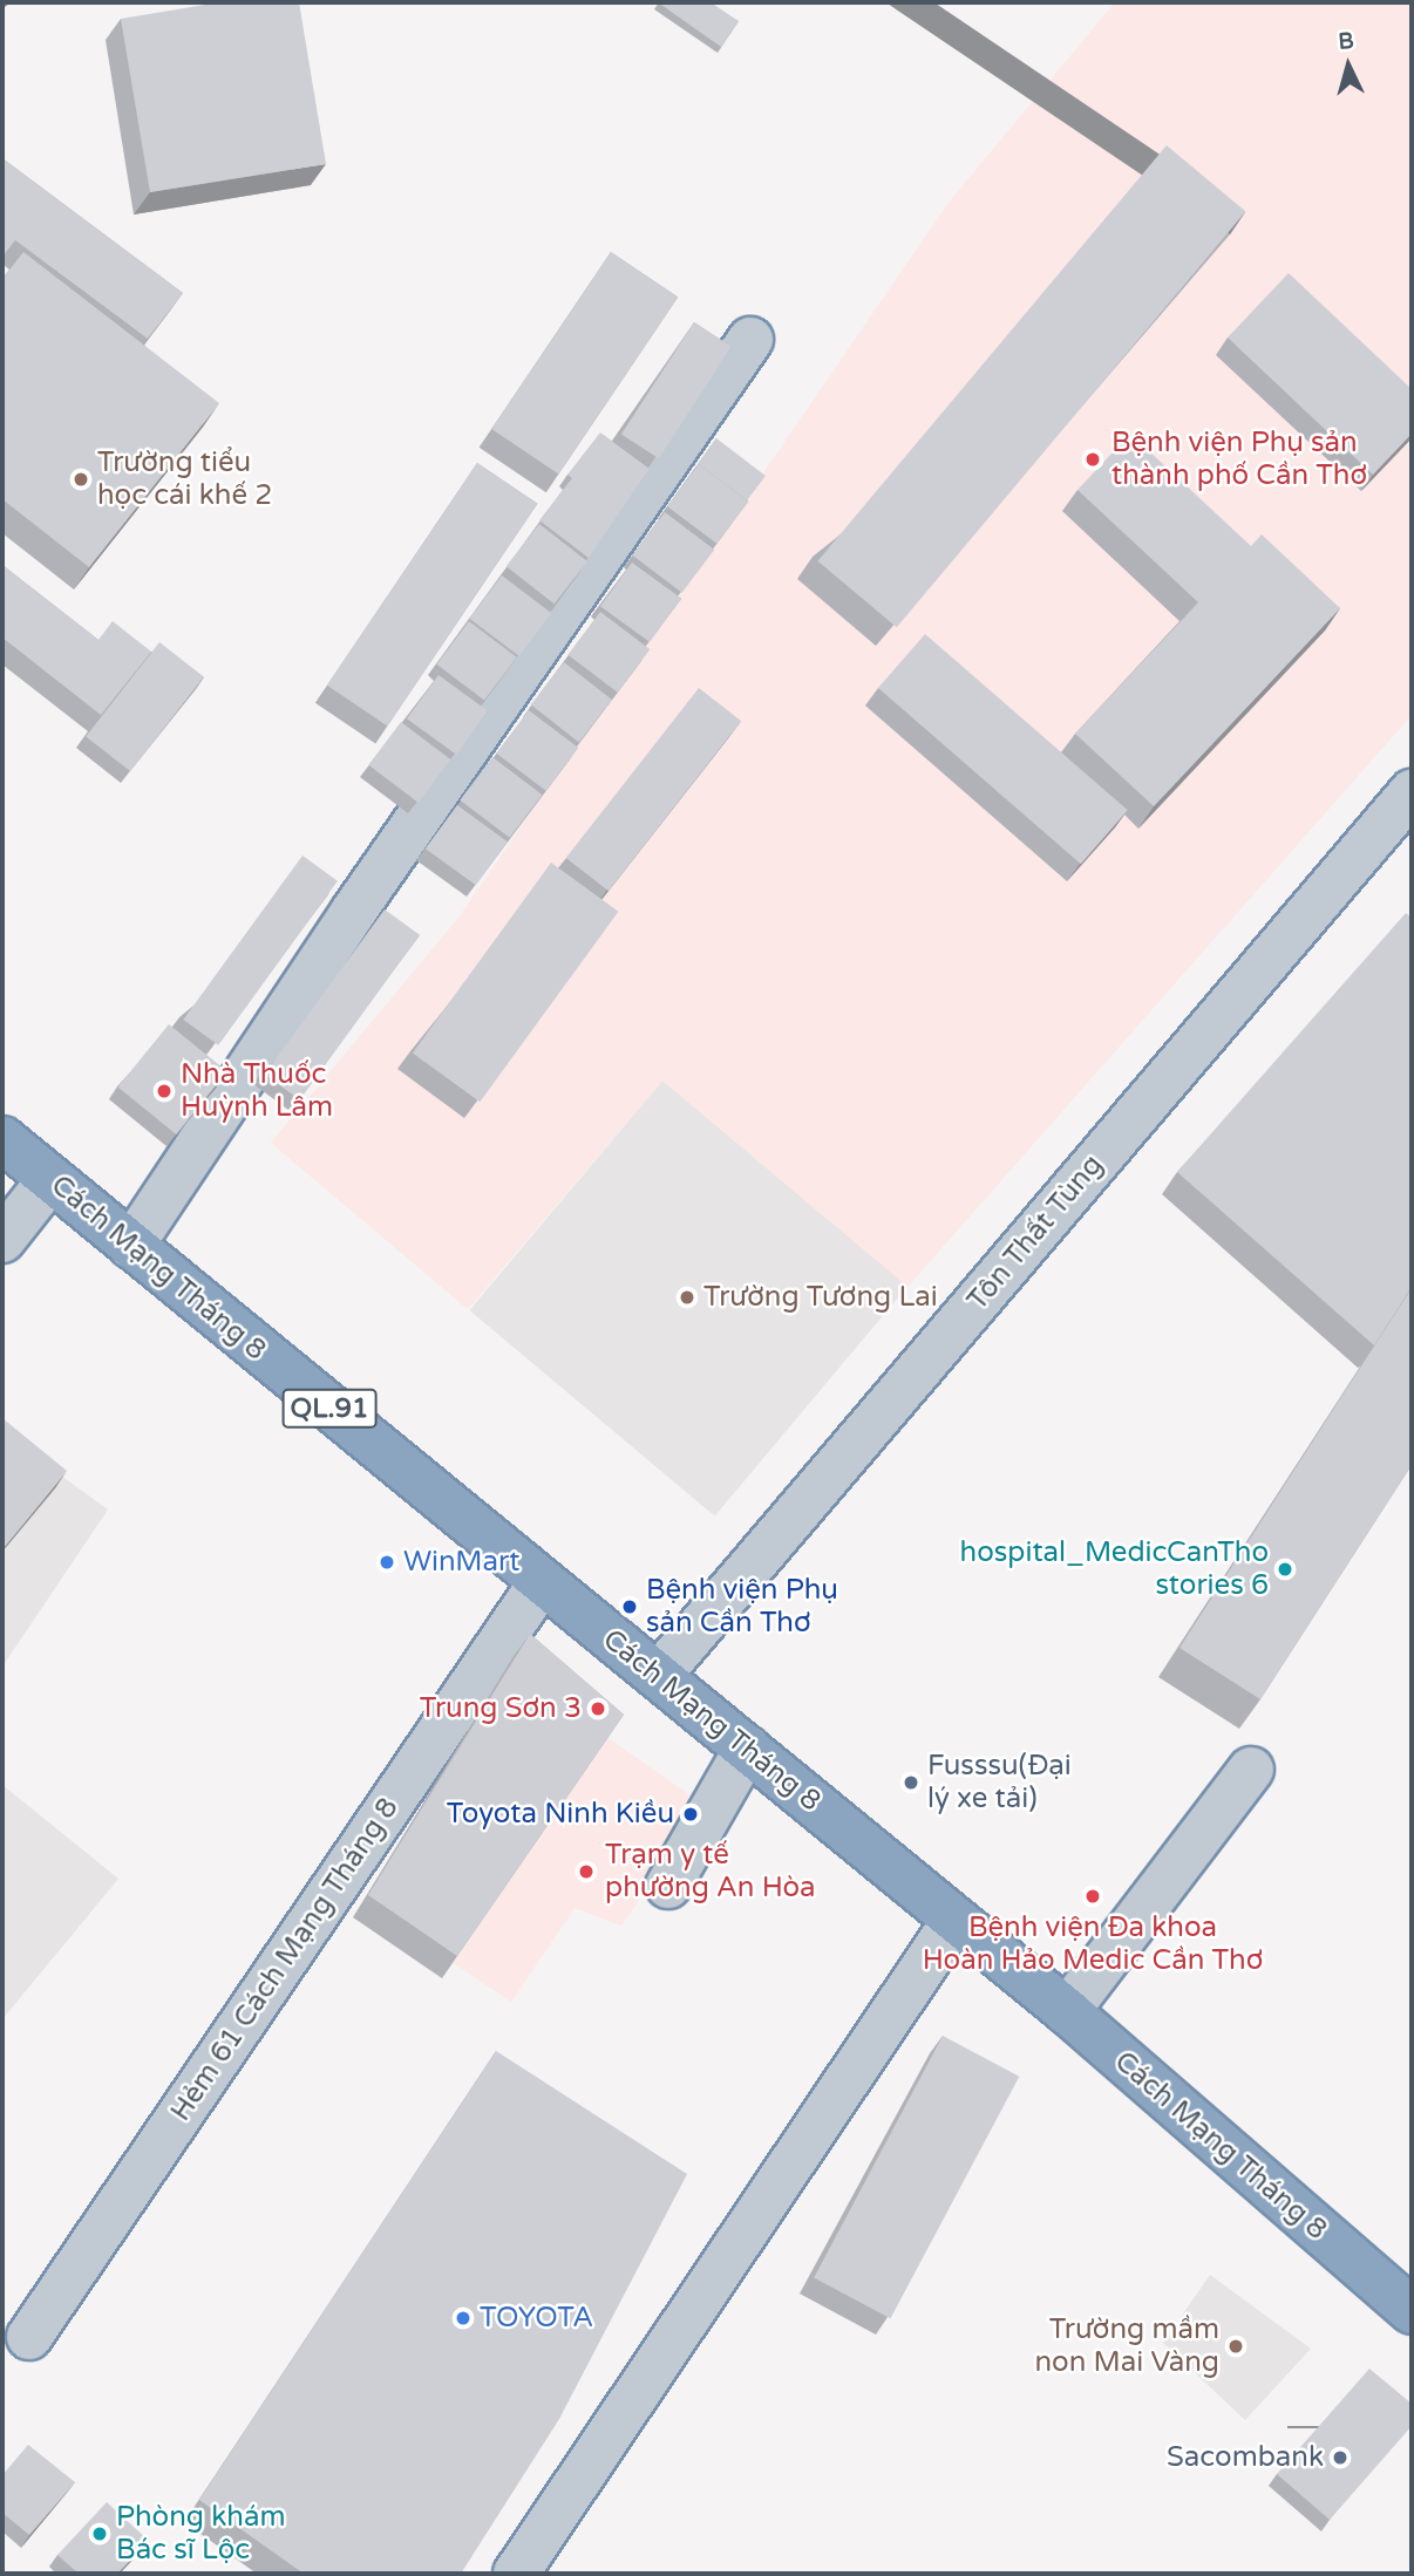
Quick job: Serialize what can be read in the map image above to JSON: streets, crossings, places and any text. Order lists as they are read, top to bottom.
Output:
{
  "streets": {
    "highway": ["Cách Mạng Tháng 8", "QL.91"],
    "street": ["Tôn Thất Tùng", "Hẻm 61 Cách Mạng Tháng 8"]
  },
  "crossings": [
    ["Tôn Thất Tùng", "Cách Mạng Tháng 8"],
    ["Cách Mạng Tháng 8", "Hẻm 61 Cách Mạng Tháng 8"]
  ],
  "places": [
    "Bệnh viện Phụ sản thành phố Cần Thơ",
    "Trường tiểu học cái khế 2",
    "Nhà Thuốc Huỳnh Lâm",
    "Trường Tương Lai",
    "WinMart",
    "hospital_MedicCanTho stories 6",
    "Bệnh viện Phụ sản Cần Thơ",
    "Trung Sơn 3",
    "Fusssu(Đại lý xe tải)",
    "Toyota Ninh Kiều",
    "Trạm y tế phường An Hòa",
    "Bệnh viện Đa khoa Hoàn Hảo Medic Cần Thơ",
    "TOYOTA",
    "Trường mầm non Mai Vàng",
    "Sacombank",
    "Phòng khám Bác sĩ Lộc"
  ],
  "north": "top"
}
